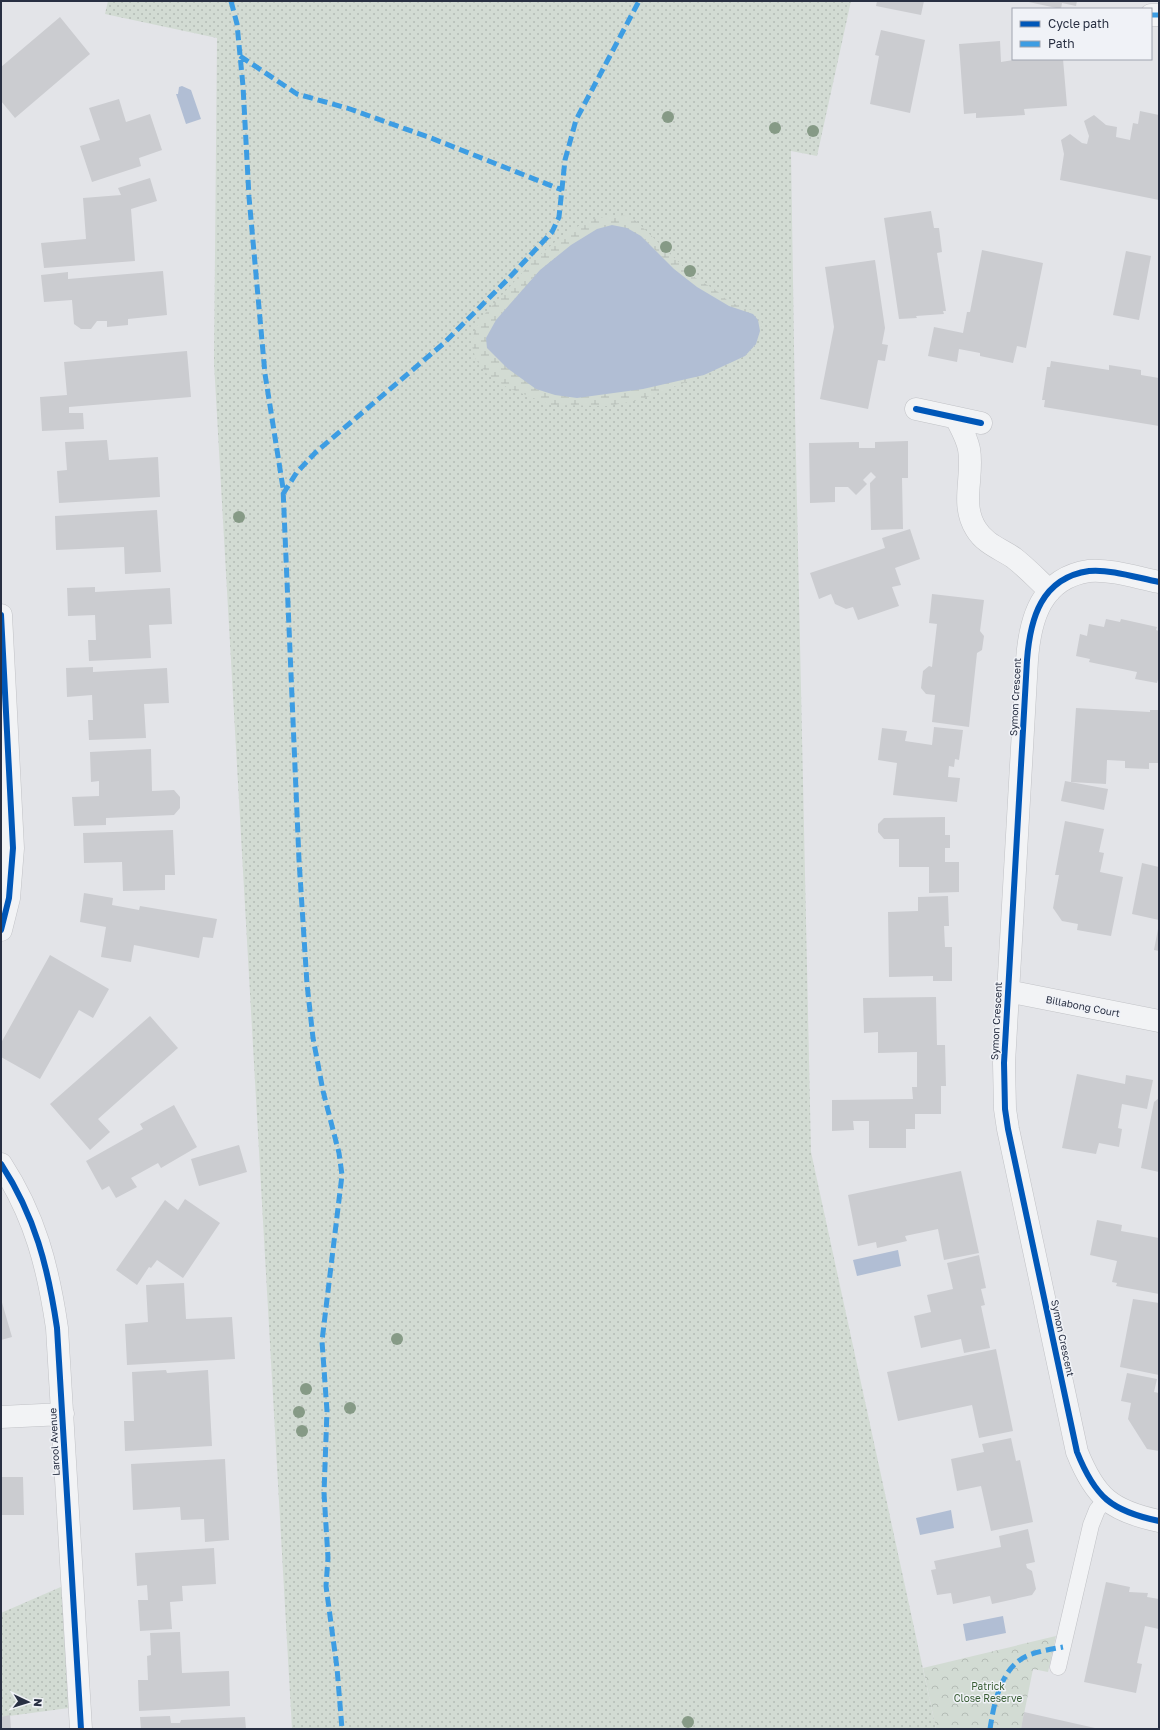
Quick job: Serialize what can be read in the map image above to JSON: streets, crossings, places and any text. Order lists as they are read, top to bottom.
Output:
{
  "streets": {
    "street": ["Symon Crescent", "Billabong Court", "Larool Avenue"]
  },
  "crossings": [
    ["Symon Crescent", "Billabong Court"]
  ],
  "parks": ["Patrick Close Reserve"],
  "legend": ["Cycle path", "Path"],
  "north": "right"
}
